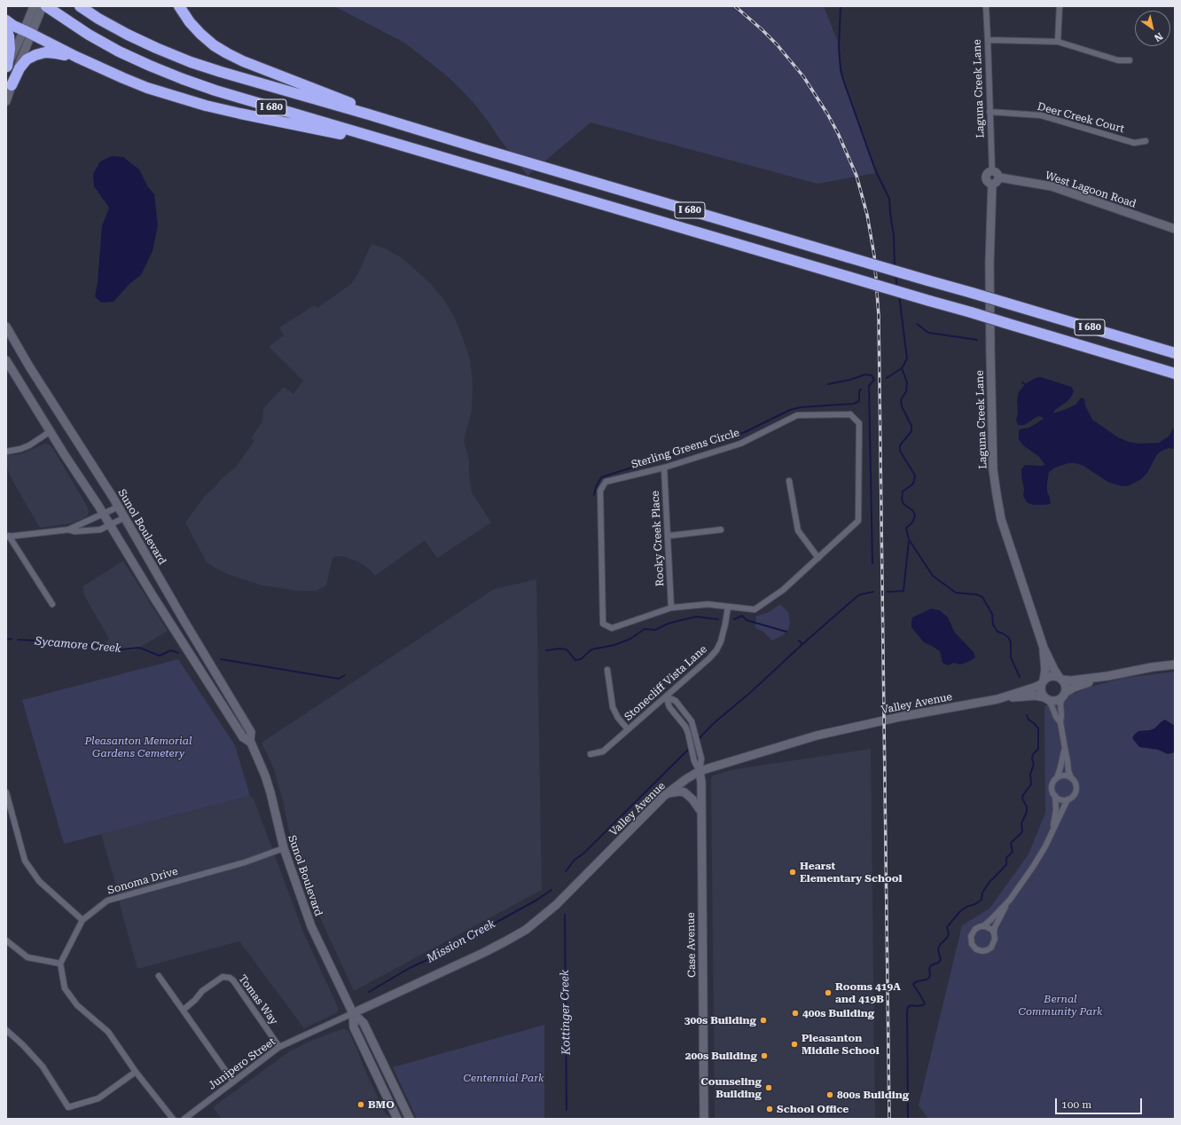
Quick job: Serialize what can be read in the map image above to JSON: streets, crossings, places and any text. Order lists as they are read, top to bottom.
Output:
{
  "streets": {
    "highway": ["I 680"],
    "street": [
      "Laguna Creek Lane",
      "Deer Creek Court",
      "West Lagoon Road",
      "Sterling Greens Circle",
      "Sunol Boulevard",
      "Rocky Creek Place",
      "Stonecliff Vista Lane",
      "Valley Avenue",
      "Sonoma Drive",
      "Case Avenue",
      "Tomas Way",
      "Junipero Street"
    ]
  },
  "crossings": [
    ["Laguna Creek Lane", "Deer Creek Court"],
    ["Laguna Creek Lane", "West Lagoon Road"],
    ["Laguna Creek Lane", "Valley Avenue"],
    ["Sterling Greens Circle", "Rocky Creek Place"],
    ["Sterling Greens Circle", "Stonecliff Vista Lane"],
    ["Sunol Boulevard", "Valley Avenue"],
    ["Sunol Boulevard", "Sonoma Drive"],
    ["Sunol Boulevard", "Junipero Street"],
    ["Stonecliff Vista Lane", "Case Avenue"],
    ["Valley Avenue", "Case Avenue"],
    ["Valley Avenue", "Junipero Street"],
    ["Tomas Way", "Junipero Street"]
  ],
  "water": ["Sycamore Creek", "Mission Creek", "Kottinger Creek"],
  "parks": ["Pleasanton Memorial Gardens Cemetery", "Bernal Community Park", "Centennial Park"],
  "places": [
    "Hearst Elementary School",
    "Rooms 419A and 419B",
    "400s Building",
    "300s Building",
    "Pleasanton Middle School",
    "200s Building",
    "Counseling Building",
    "800s Building",
    "BMO",
    "School Office"
  ],
  "scale_bar": "100 m",
  "north": "bottom right"
}
